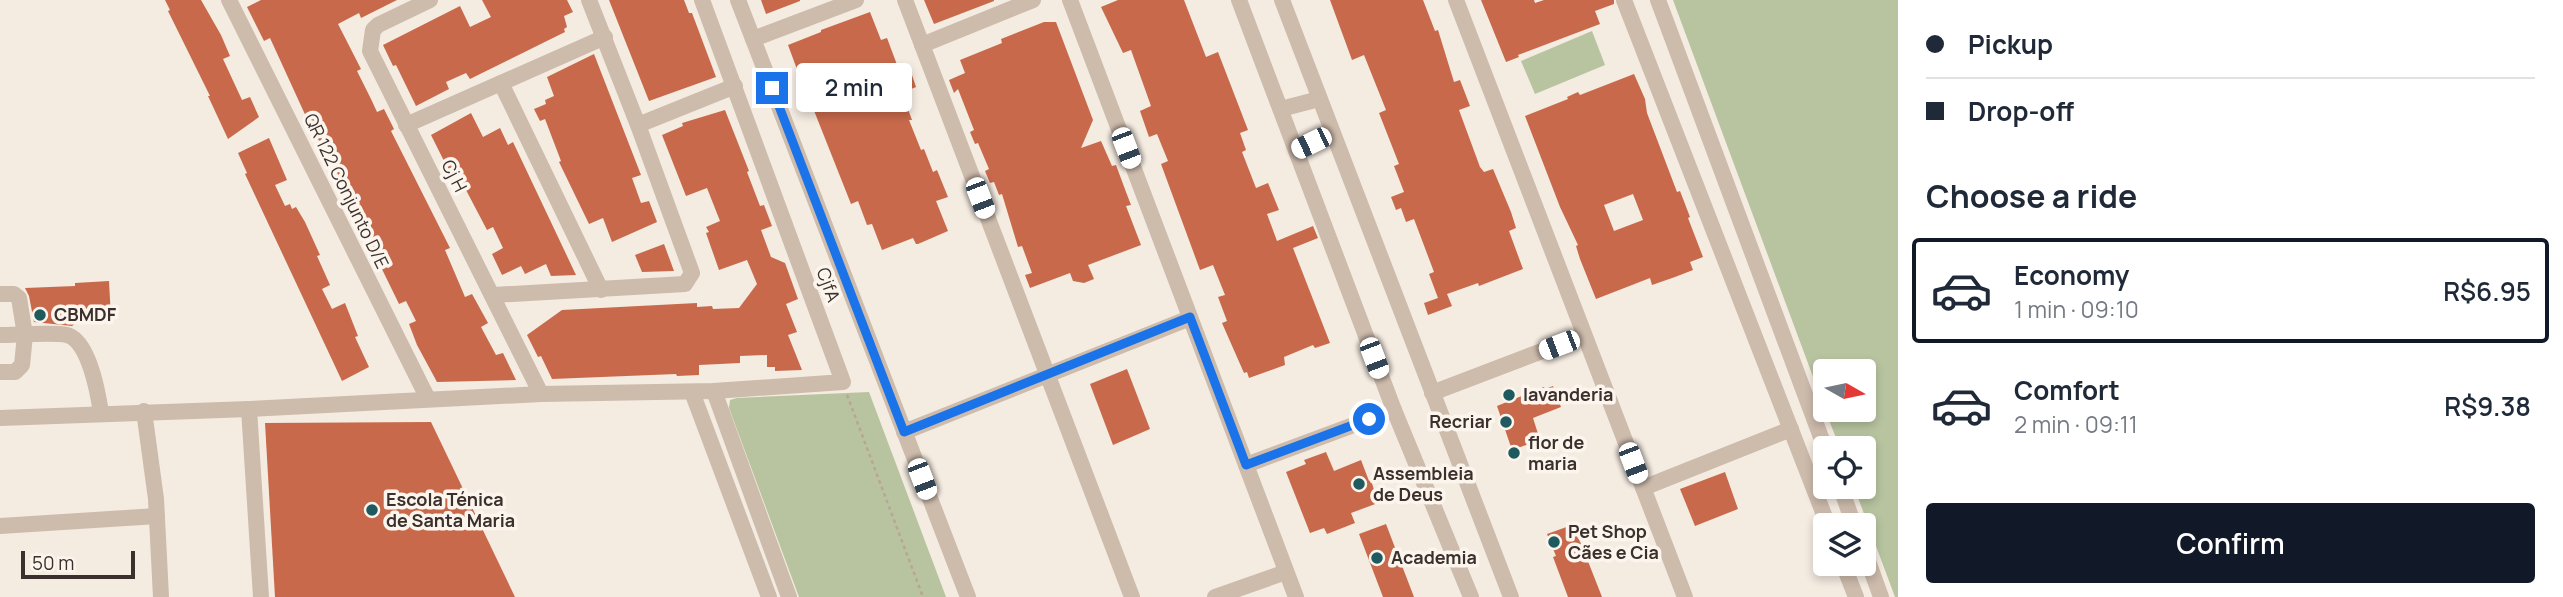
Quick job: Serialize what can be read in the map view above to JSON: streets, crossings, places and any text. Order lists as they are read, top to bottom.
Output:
{
  "streets": {
    "street": ["Cj H", "QR 122 Conjunto D/E", "CjfA"]
  },
  "places": [
    "CBMDF",
    "lavanderia",
    "Recriar",
    "flor de maria",
    "Assembleia de Deus",
    "Escola Ténica de Santa Maria",
    "Pet Shop Cães e Cia",
    "Academia"
  ],
  "scale_bar": "50 m",
  "north": "right",
  "page": {
    "banner": ["Pickup", "Drop-off"],
    "bubble": "2 min",
    "heading": "Choose a ride",
    "list": [
      {
        "name": "Economy",
        "note": "1 min · 09:10",
        "value": "R$6.95"
      },
      {
        "name": "Comfort",
        "note": "2 min · 09:11",
        "value": "R$9.38"
      }
    ],
    "buttons": "Confirm",
    "scale": "50 m"
  }
}
